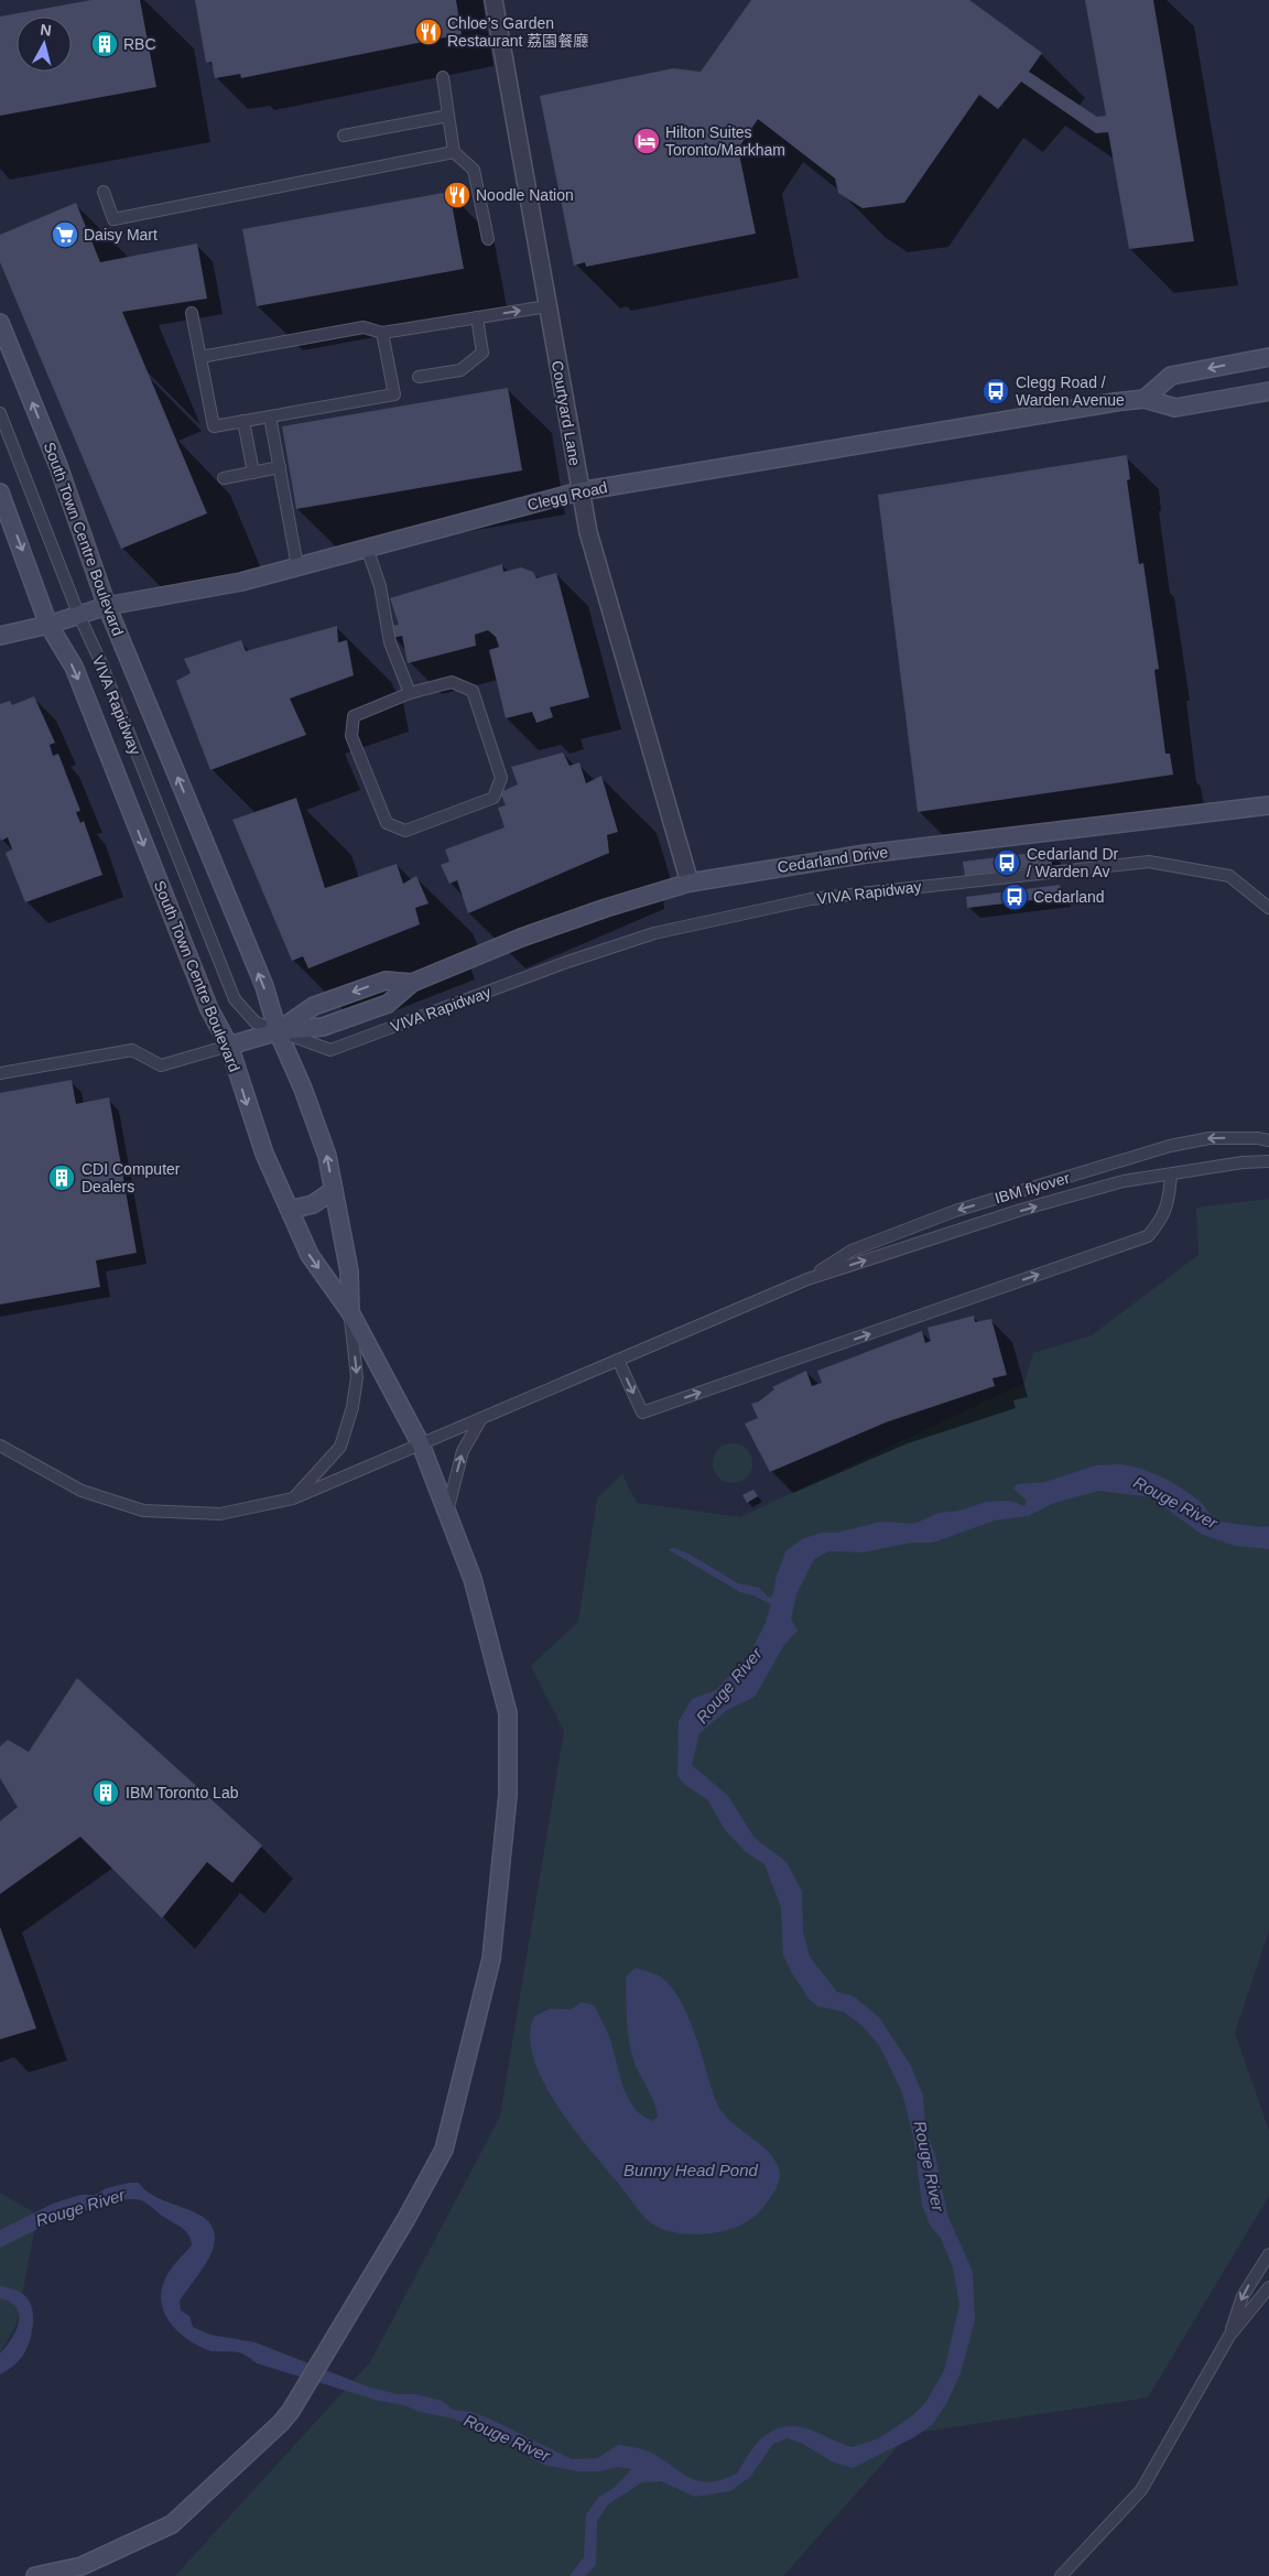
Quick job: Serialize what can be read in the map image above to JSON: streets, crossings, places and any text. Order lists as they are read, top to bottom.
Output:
{
  "streets": {
    "street": [
      "Courtyard Lane",
      "Clegg Road",
      "South Town Centre Boulevard",
      "Cedarland Drive"
    ],
    "lane": ["VIVA Rapidway", "IBM flyover"]
  },
  "crossings": [
    ["Courtyard Lane", "Clegg Road"],
    ["Courtyard Lane", "Cedarland Drive"],
    ["Clegg Road", "South Town Centre Boulevard"],
    ["Clegg Road", "VIVA Rapidway"],
    ["South Town Centre Boulevard", "VIVA Rapidway"],
    ["South Town Centre Boulevard", "Cedarland Drive"],
    ["VIVA Rapidway", "Cedarland Drive"]
  ],
  "water": ["Rouge River", "Bunny Head Pond"],
  "places": {
    "restaurant": ["Chloe’s Garden Restaurant 荔園餐廳", "Noodle Nation"],
    "building": ["RBC", "CDI Computer Dealers", "IBM Toronto Lab"],
    "hotel": ["Hilton Suites Toronto/Markham"],
    "supermarket": ["Daisy Mart"],
    "bus stop": ["Clegg Road / Warden Avenue", "Cedarland Dr / Warden Av", "Cedarland"]
  },
  "north": "top"
}
